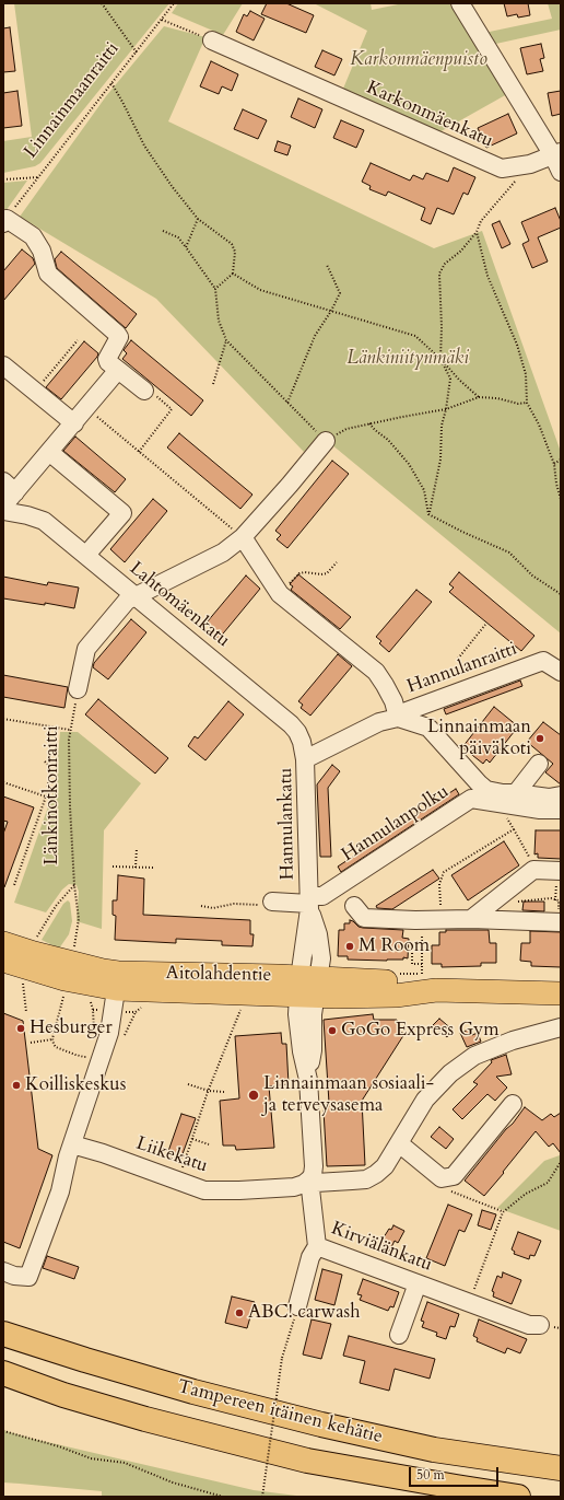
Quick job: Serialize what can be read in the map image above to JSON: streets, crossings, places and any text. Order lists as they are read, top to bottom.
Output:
{
  "streets": {
    "highway": ["Tampereen itäinen kehätie"],
    "main road": ["Aitolahdentie"],
    "street": [
      "Karkonmäenkatu",
      "Lahtomäenkatu",
      "Hannulanraitti",
      "Hannulankatu",
      "Hannulanpolku",
      "Liikekatu",
      "Kirviälänkatu"
    ],
    "path": ["Linnainmaanraitti", "Länkinotkonraitti"]
  },
  "crossings": [
    ["Lahtomäenkatu", "Hannulankatu"],
    ["Hannulanraitti", "Hannulankatu"],
    ["Hannulankatu", "Hannulanpolku"],
    ["Hannulankatu", "Aitolahdentie"],
    ["Hannulankatu", "Kirviälänkatu"],
    ["Aitolahdentie", "Kirviälänkatu"],
    ["Liikekatu", "Kirviälänkatu"]
  ],
  "parks": ["Karkonmäenpuisto", "Länkiniitynmäki"],
  "places": [
    "Linnainmaan päiväkoti",
    "M Room",
    "Hesburger",
    "GoGo Express Gym",
    "Koilliskeskus",
    "Linnainmaan sosiaali- ja terveysasema",
    "ABC! carwash"
  ],
  "scale_bar": "50 m"
}
